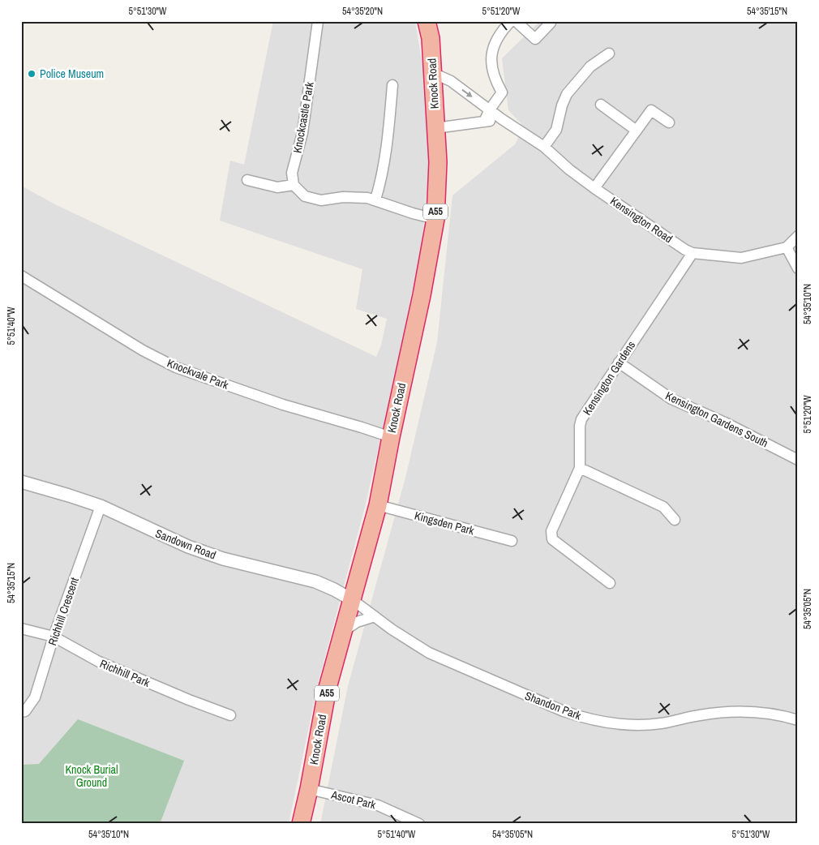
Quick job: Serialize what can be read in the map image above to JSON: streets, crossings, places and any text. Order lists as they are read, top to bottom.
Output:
{
  "streets": {
    "highway": ["Knock Road", "A55"],
    "street": [
      "Knockcastle Park",
      "Kensington Road",
      "Knockvale Park",
      "Kensington Gardens",
      "Kensington Gardens South",
      "Kingsden Park",
      "Sandown Road",
      "Richhill Crescent",
      "Richhill Park",
      "Shandon Park",
      "Ascot Park"
    ]
  },
  "crossings": [
    ["Knock Road", "Kensington Road"],
    ["Knock Road", "Knockvale Park"],
    ["Knock Road", "Kingsden Park"],
    ["Knock Road", "Sandown Road"],
    ["Knock Road", "Shandon Park"],
    ["Knock Road", "Ascot Park"],
    ["Kensington Road", "Kensington Gardens"],
    ["Kensington Gardens", "Kensington Gardens South"],
    ["Sandown Road", "Richhill Crescent"],
    ["Sandown Road", "Shandon Park"],
    ["Richhill Crescent", "Richhill Park"]
  ],
  "parks": ["Knock Burial Ground"],
  "places": ["Police Museum"],
  "coordinates": [
    "5°51'30\"W",
    "54°35'20\"N",
    "5°51'20\"W",
    "54°35'15\"N",
    "54°35'10\"N",
    "5°51'40\"W",
    "54°35'05\"N"
  ]
}
